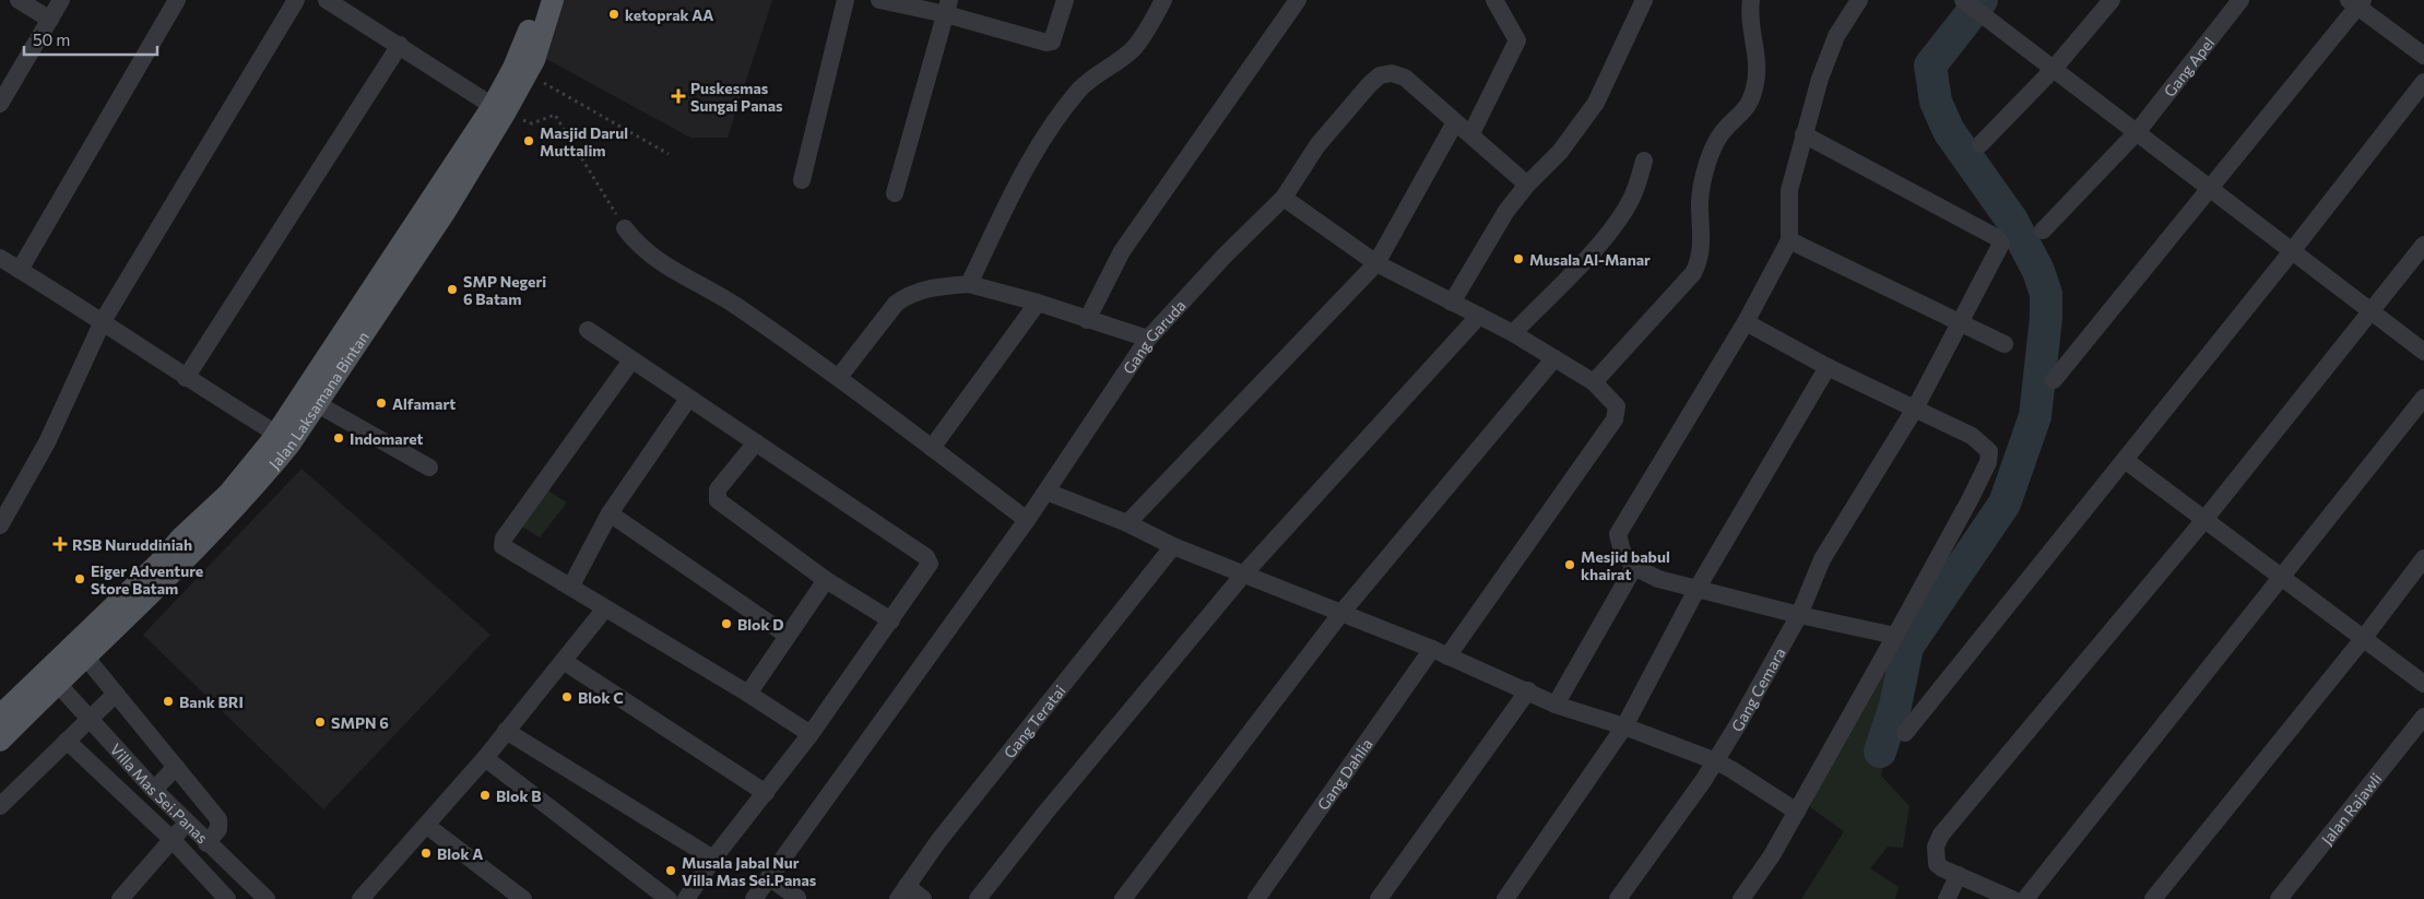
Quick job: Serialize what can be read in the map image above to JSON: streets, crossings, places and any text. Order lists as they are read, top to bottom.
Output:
{
  "streets": {
    "main road": ["Jalan Laksamana Bintan"],
    "street": [
      "Gang Apel",
      "Gang Garuda",
      "Gang Cemara",
      "Gang Teratai",
      "Gang Dahlia",
      "Villa Mas Sei.Panas",
      "Jalan Rajawli"
    ]
  },
  "crossings": [
    ["Jalan Laksamana Bintan", "Villa Mas Sei.Panas"]
  ],
  "places": {
    "other": [
      "ketoprak AA",
      "Masjid Darul Muttalim",
      "Musala Al-Manar",
      "SMP Negeri 6 Batam",
      "Alfamart",
      "Indomaret",
      "Mesjid babul khairat",
      "Eiger Adventure Store Batam",
      "Blok D",
      "Blok C",
      "Bank BRI",
      "SMPN 6",
      "Blok B",
      "Blok A",
      "Musala Jabal Nur Villa Mas Sei.Panas"
    ],
    "health": ["Puskesmas Sungai Panas", "RSB Nuruddiniah"]
  },
  "scale_bar": "50 m"
}
